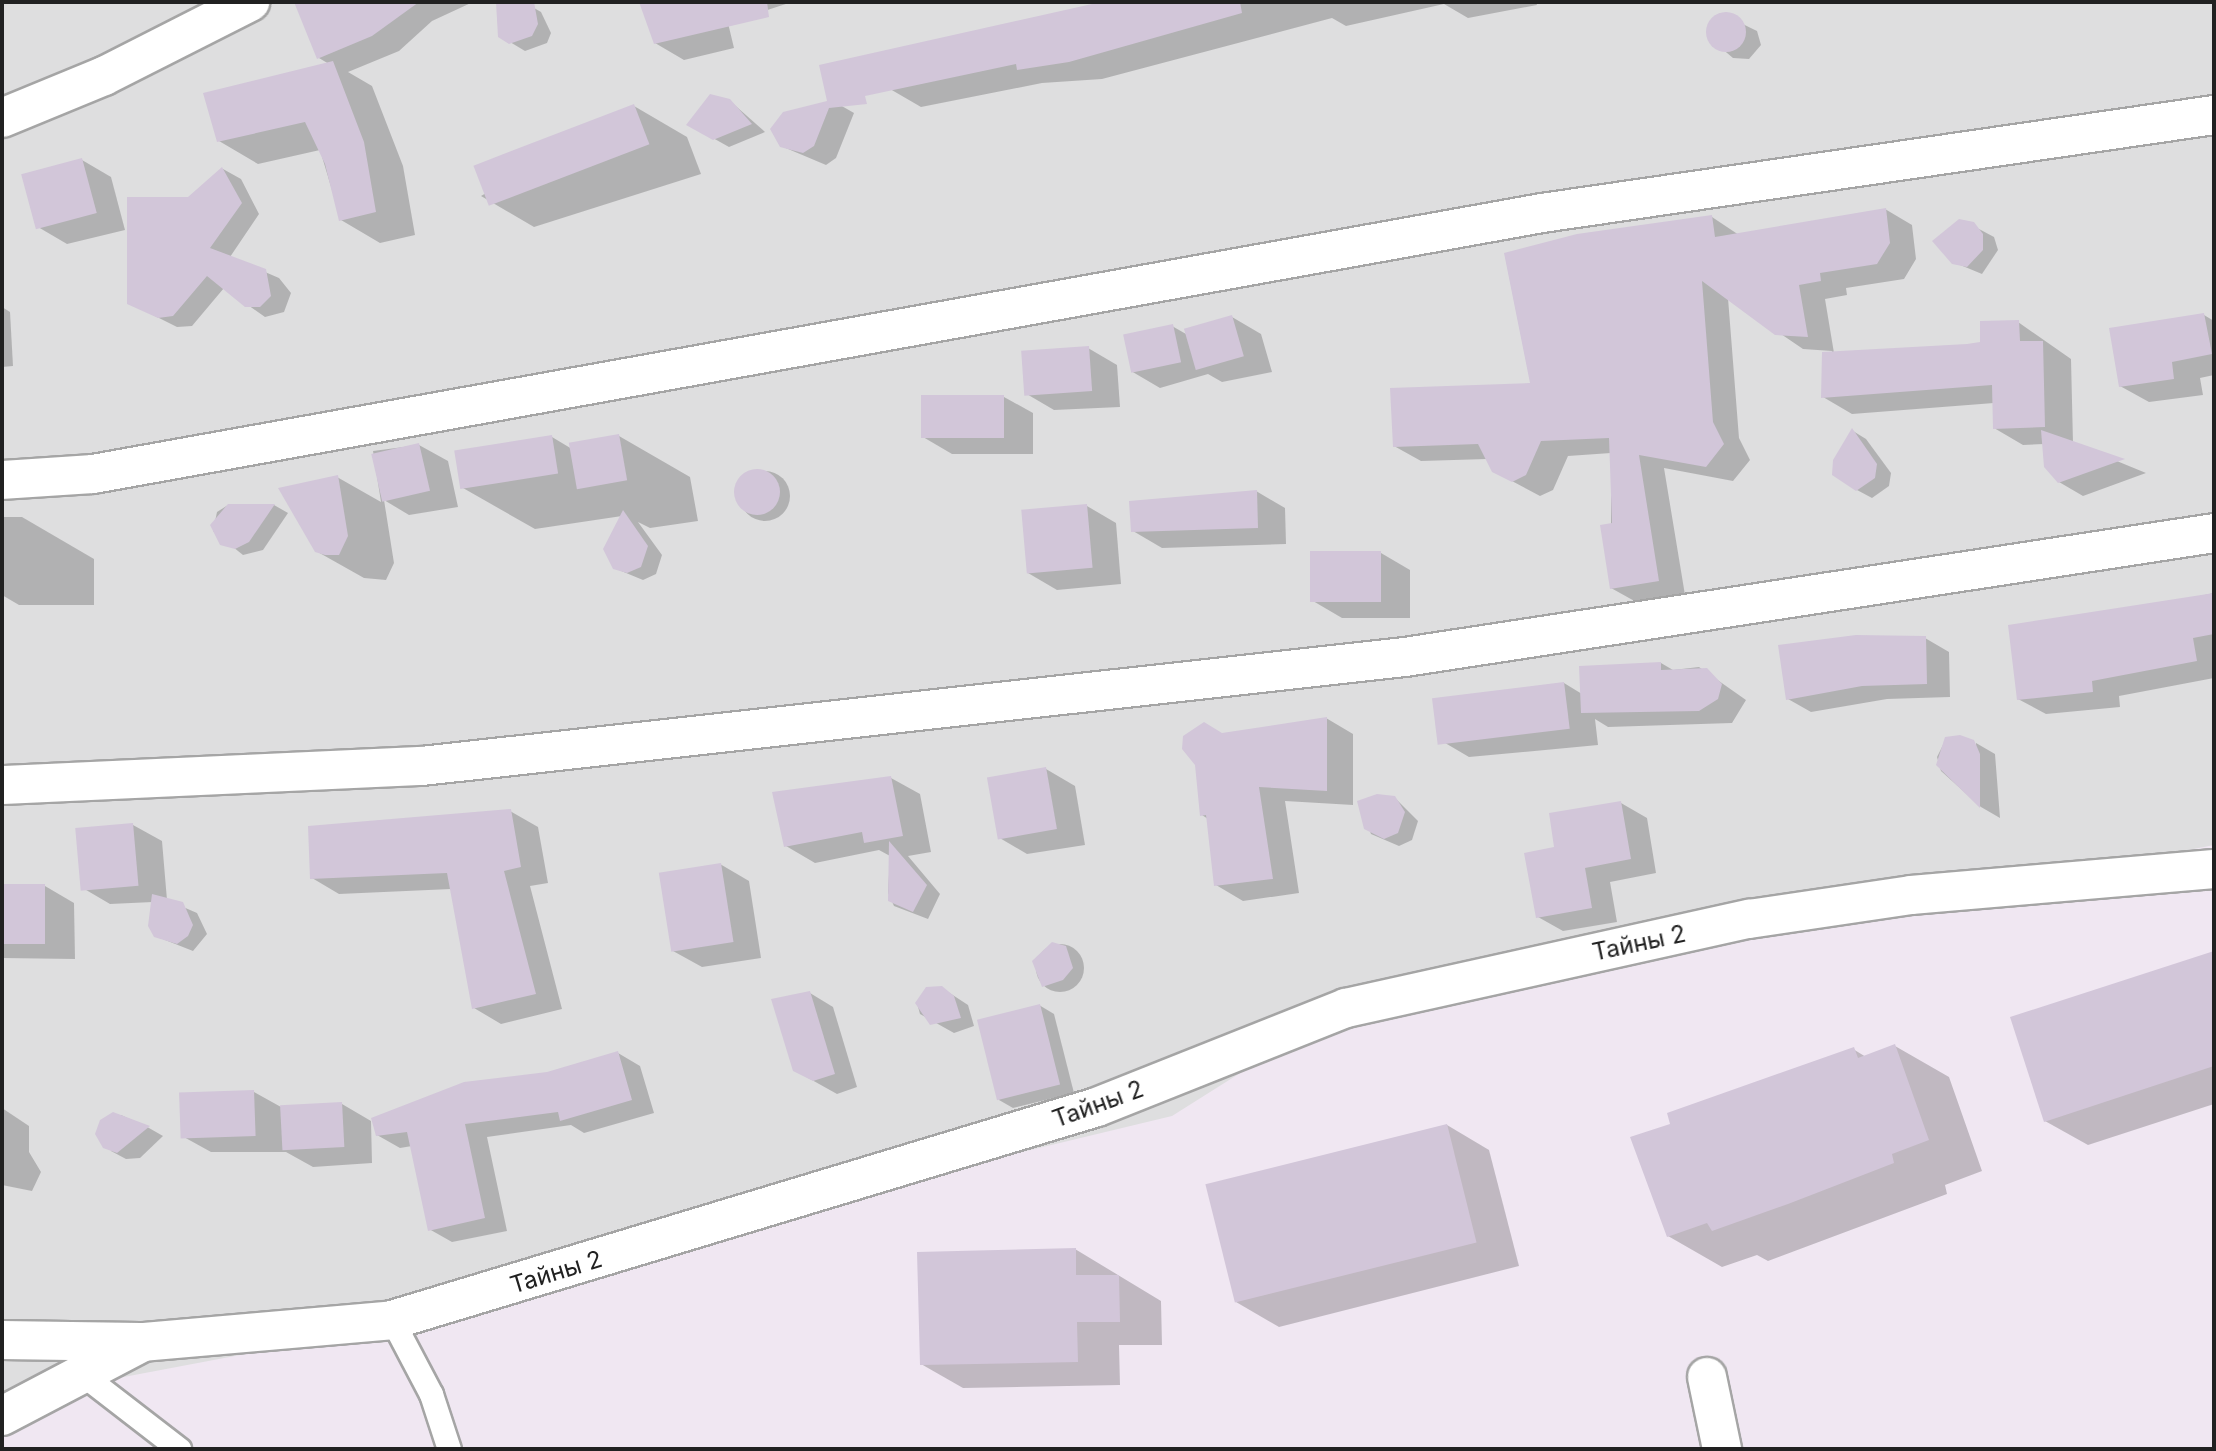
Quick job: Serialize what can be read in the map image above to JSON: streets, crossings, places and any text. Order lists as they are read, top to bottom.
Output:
{
  "streets": {
    "street": ["Тайны 2"]
  }
}
